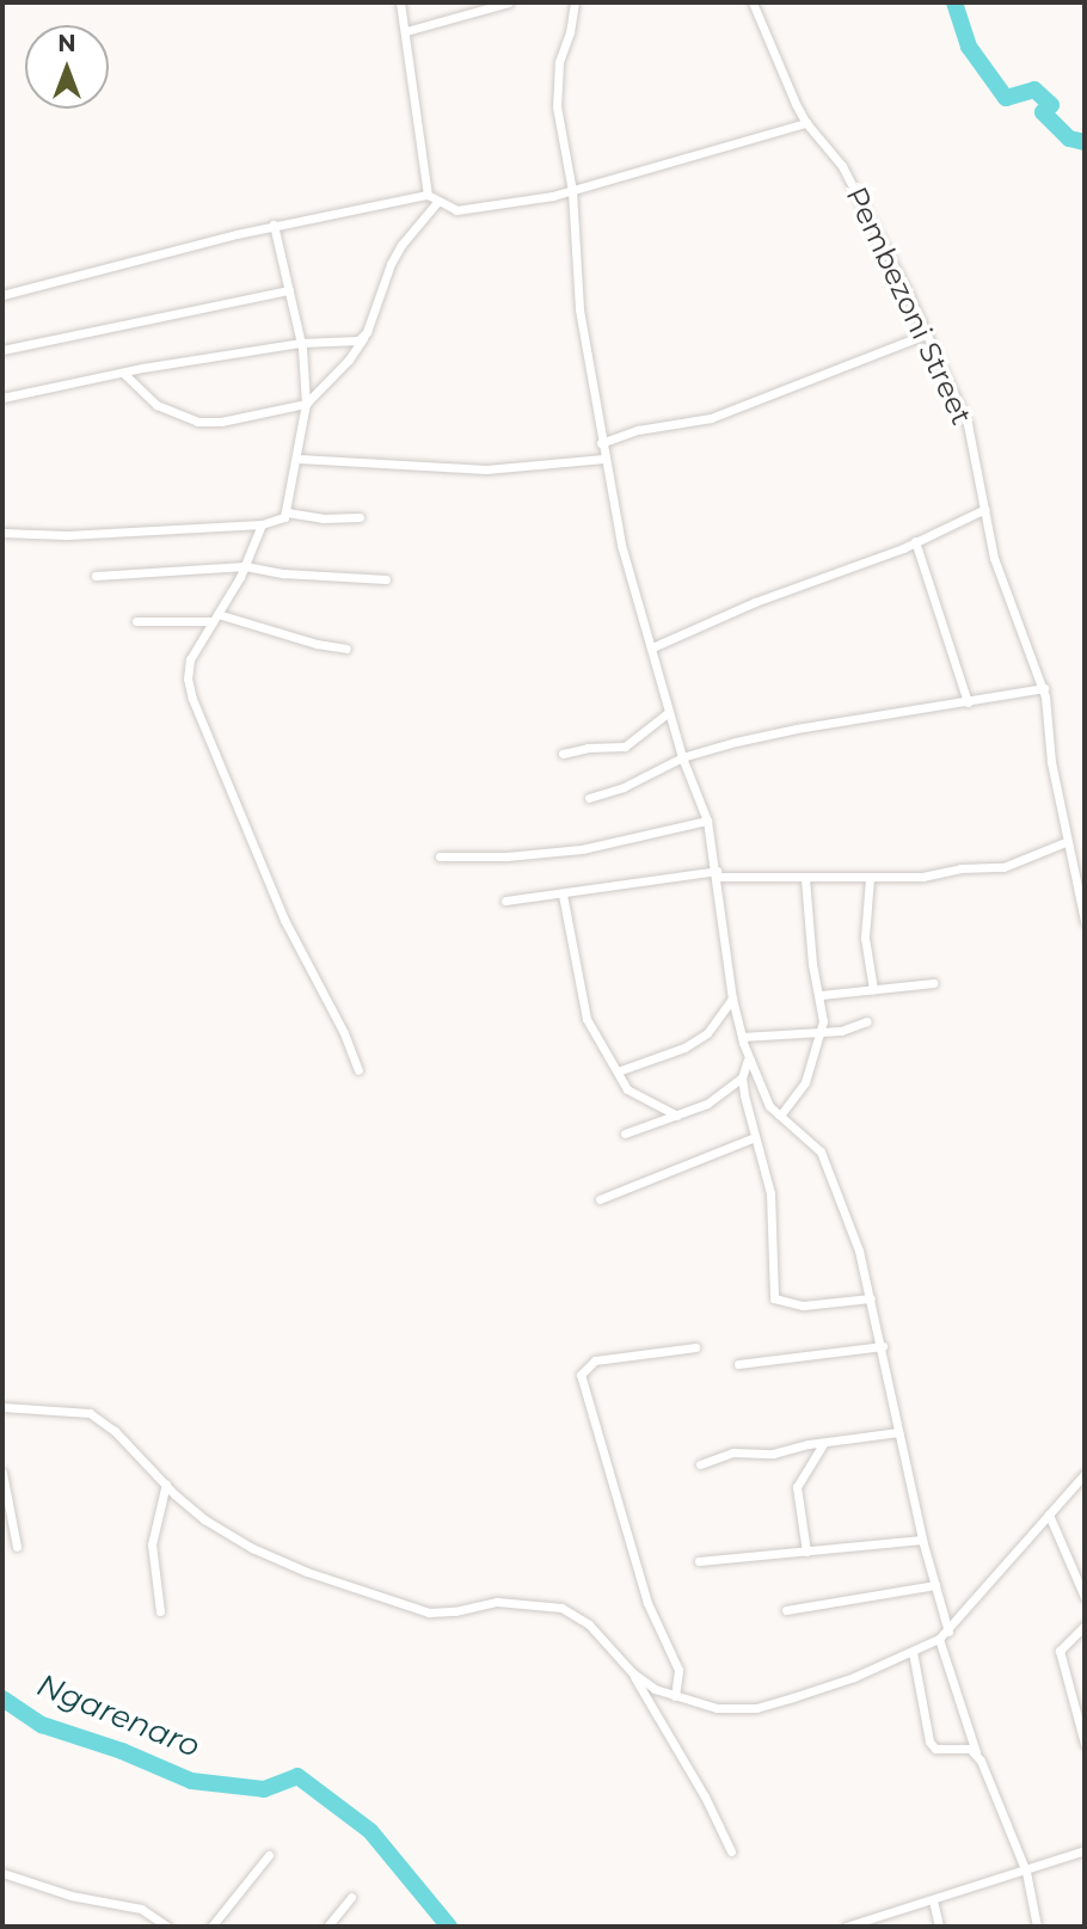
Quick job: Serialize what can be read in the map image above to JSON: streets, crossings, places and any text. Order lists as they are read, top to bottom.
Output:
{
  "streets": {
    "street": ["Pembezoni Street"]
  },
  "water": ["Ngarenaro"],
  "north": "top"
}
